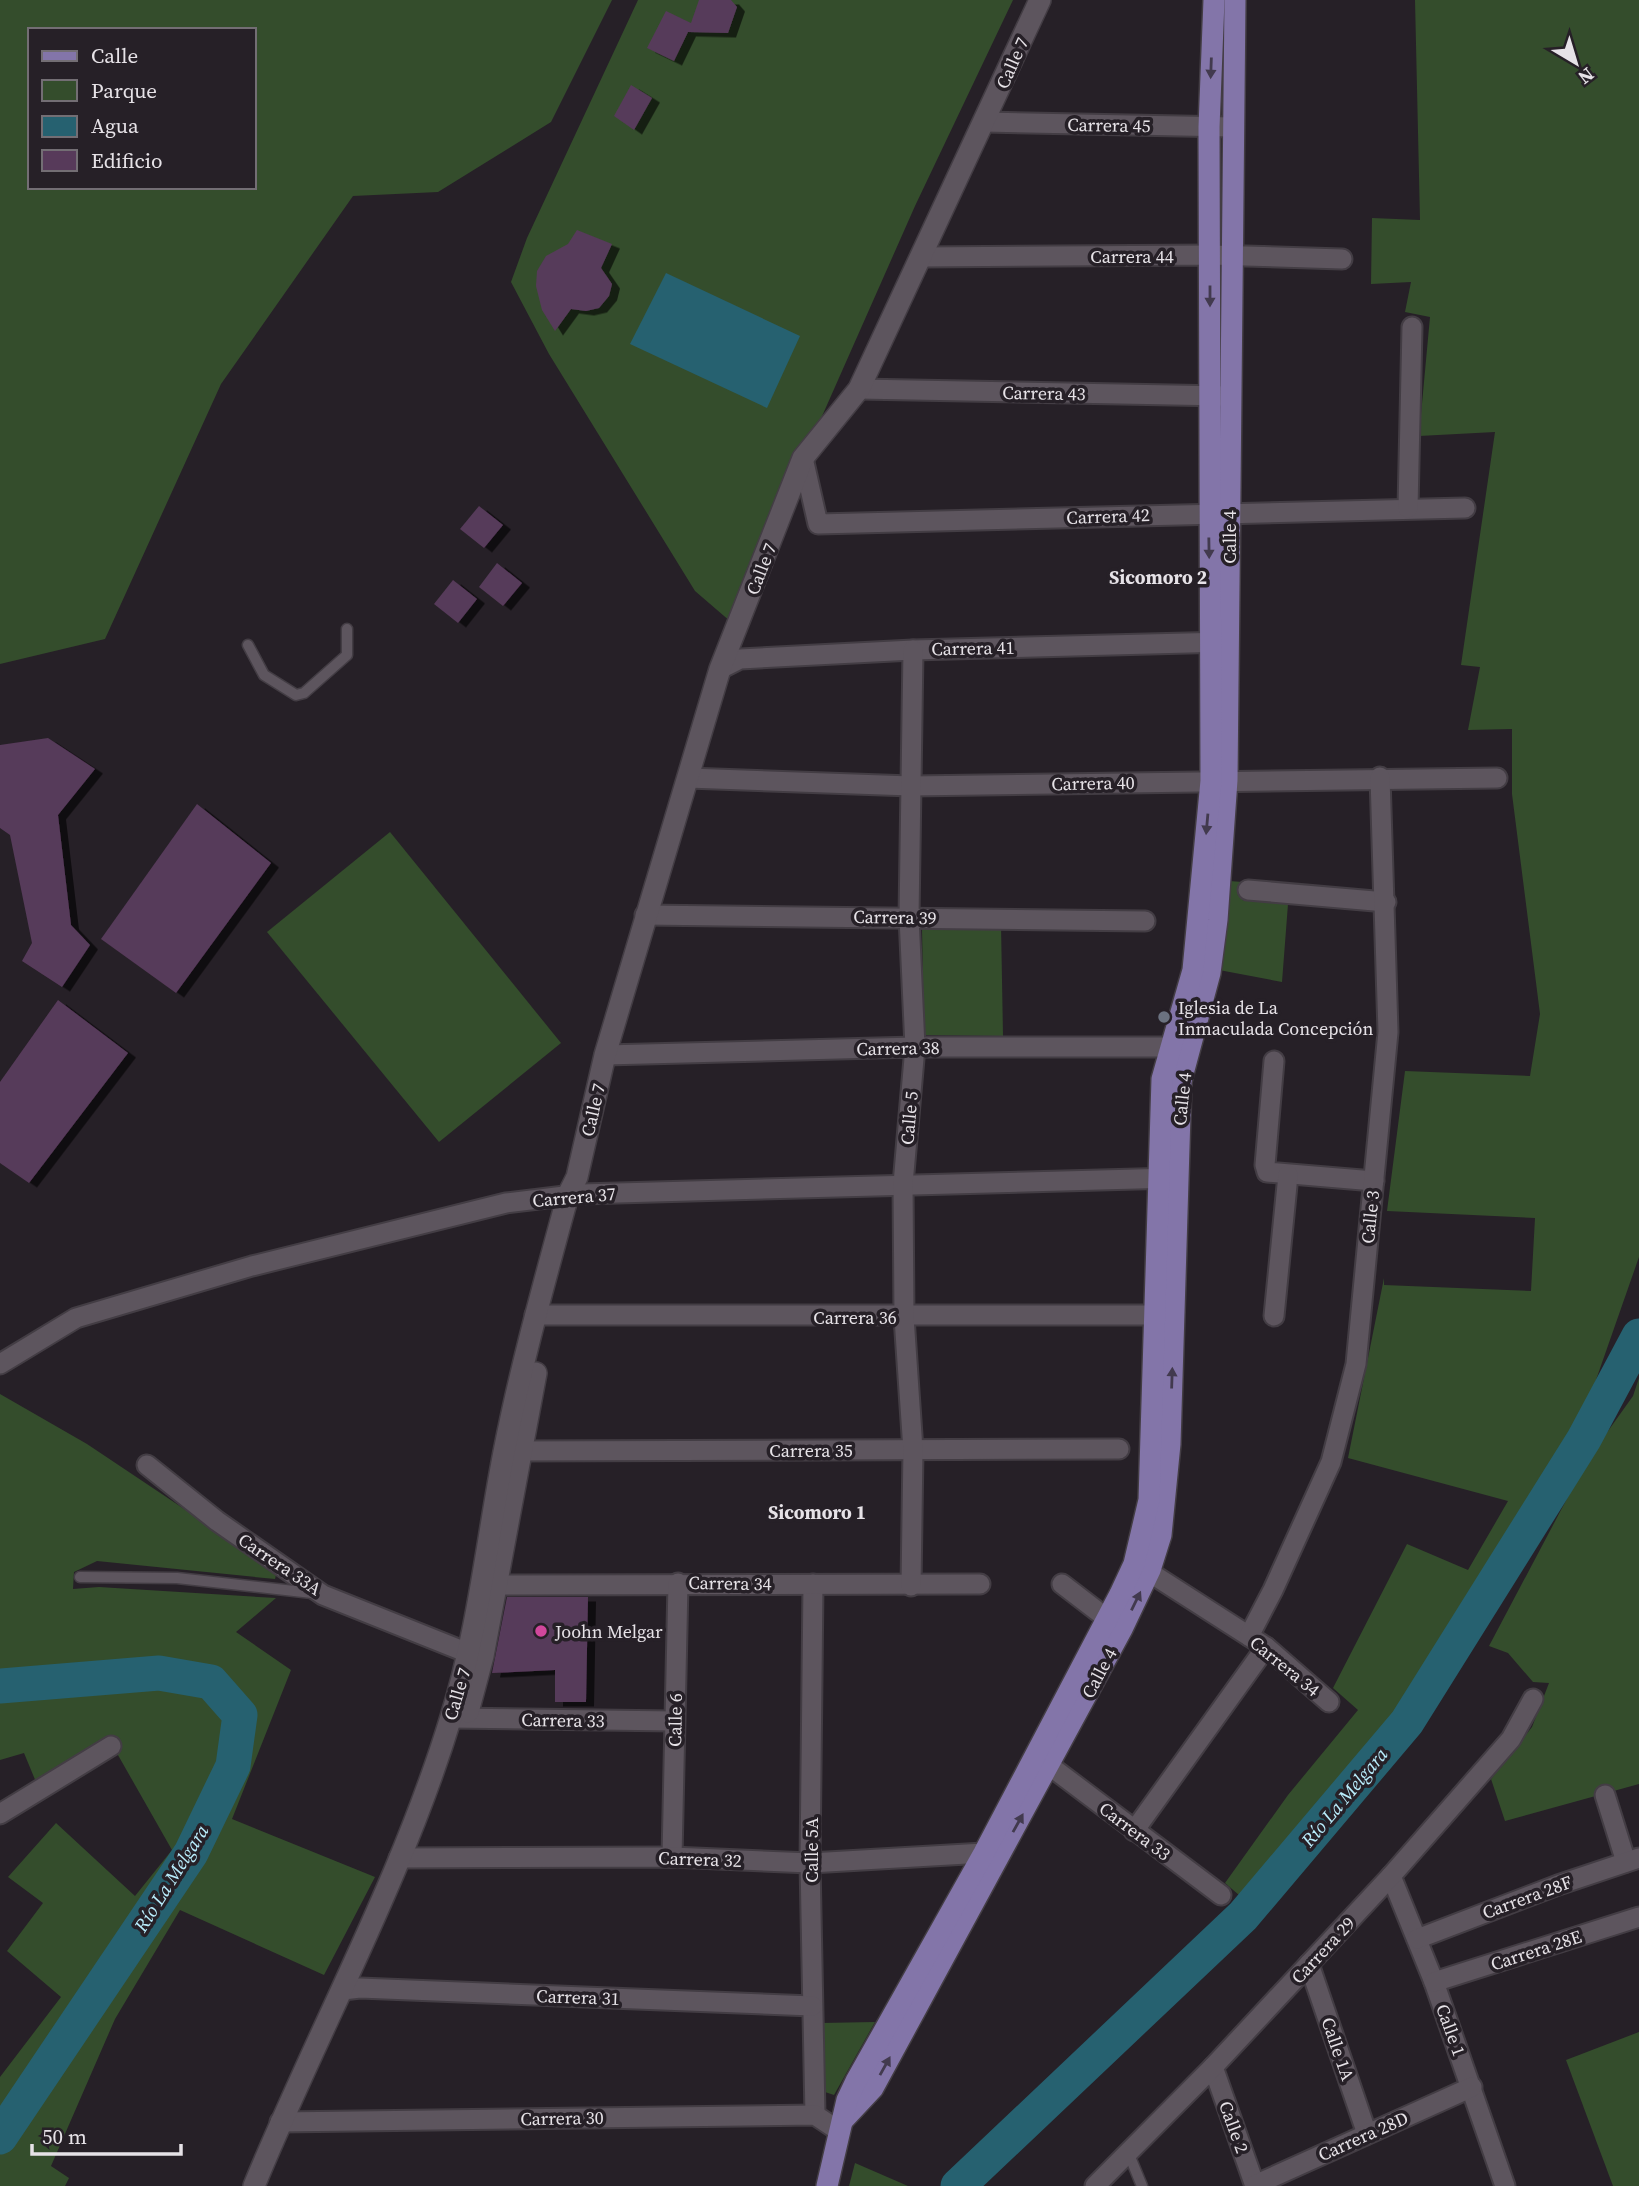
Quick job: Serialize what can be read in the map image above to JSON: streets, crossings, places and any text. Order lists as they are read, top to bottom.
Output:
{
  "streets": {
    "main road": ["Calle 4"],
    "street": [
      "Calle 7",
      "Carrera 45",
      "Carrera 44",
      "Carrera 43",
      "Carrera 42",
      "Carrera 41",
      "Carrera 40",
      "Carrera 39",
      "Carrera 38",
      "Calle 5",
      "Carrera 37",
      "Calle 3",
      "Carrera 36",
      "Carrera 35",
      "Carrera 33A",
      "Carrera 34",
      "Carrera 33",
      "Calle 6",
      "Calle 5A",
      "Carrera 32",
      "Carrera 28F",
      "Carrera 29",
      "Carrera 28E",
      "Carrera 31",
      "Calle 1",
      "Calle 1A",
      "Carrera 30",
      "Calle 2",
      "Carrera 28D"
    ]
  },
  "crossings": [
    ["Calle 7", "Carrera 45"],
    ["Calle 7", "Carrera 44"],
    ["Calle 7", "Carrera 43"],
    ["Calle 7", "Carrera 42"],
    ["Calle 7", "Carrera 41"],
    ["Calle 7", "Carrera 40"],
    ["Calle 7", "Carrera 39"],
    ["Calle 7", "Carrera 38"],
    ["Calle 7", "Carrera 37"],
    ["Calle 7", "Carrera 36"],
    ["Calle 7", "Carrera 35"],
    ["Calle 7", "Carrera 33A"],
    ["Calle 7", "Carrera 34"],
    ["Calle 7", "Carrera 33"],
    ["Calle 7", "Carrera 32"],
    ["Calle 7", "Carrera 31"],
    ["Calle 7", "Carrera 30"],
    ["Carrera 45", "Calle 4"],
    ["Carrera 44", "Calle 4"],
    ["Carrera 43", "Calle 4"],
    ["Carrera 42", "Calle 4"],
    ["Calle 4", "Carrera 41"],
    ["Calle 4", "Carrera 40"],
    ["Calle 4", "Carrera 38"],
    ["Calle 4", "Carrera 37"],
    ["Calle 4", "Carrera 36"],
    ["Calle 4", "Carrera 34"],
    ["Calle 4", "Carrera 33"],
    ["Calle 4", "Carrera 32"],
    ["Carrera 41", "Calle 5"],
    ["Carrera 40", "Calle 5"],
    ["Carrera 40", "Calle 3"],
    ["Carrera 39", "Calle 5"],
    ["Carrera 38", "Calle 5"],
    ["Calle 5", "Carrera 37"],
    ["Calle 5", "Carrera 36"],
    ["Calle 5", "Carrera 35"],
    ["Calle 5", "Carrera 34"],
    ["Calle 3", "Carrera 34"],
    ["Carrera 34", "Calle 6"],
    ["Carrera 34", "Calle 5A"],
    ["Carrera 33", "Calle 6"],
    ["Calle 6", "Carrera 32"],
    ["Calle 5A", "Carrera 32"],
    ["Calle 5A", "Carrera 31"],
    ["Calle 5A", "Carrera 30"],
    ["Carrera 28F", "Calle 1"],
    ["Carrera 29", "Calle 1"],
    ["Carrera 29", "Calle 1A"],
    ["Carrera 29", "Calle 2"],
    ["Carrera 28E", "Calle 1"],
    ["Calle 1", "Carrera 28D"],
    ["Calle 1A", "Carrera 28D"],
    ["Calle 2", "Carrera 28D"]
  ],
  "districts": ["Sicomoro 2", "Sicomoro 1"],
  "water": ["Río La Melgara"],
  "places": ["Iglesia de La Inmaculada Concepción", "Joohn Melgar"],
  "legend": [
    "Calle",
    "Parque",
    "Agua",
    "Edificio"
  ],
  "scale_bar": "50 m",
  "north": "bottom right"
}
